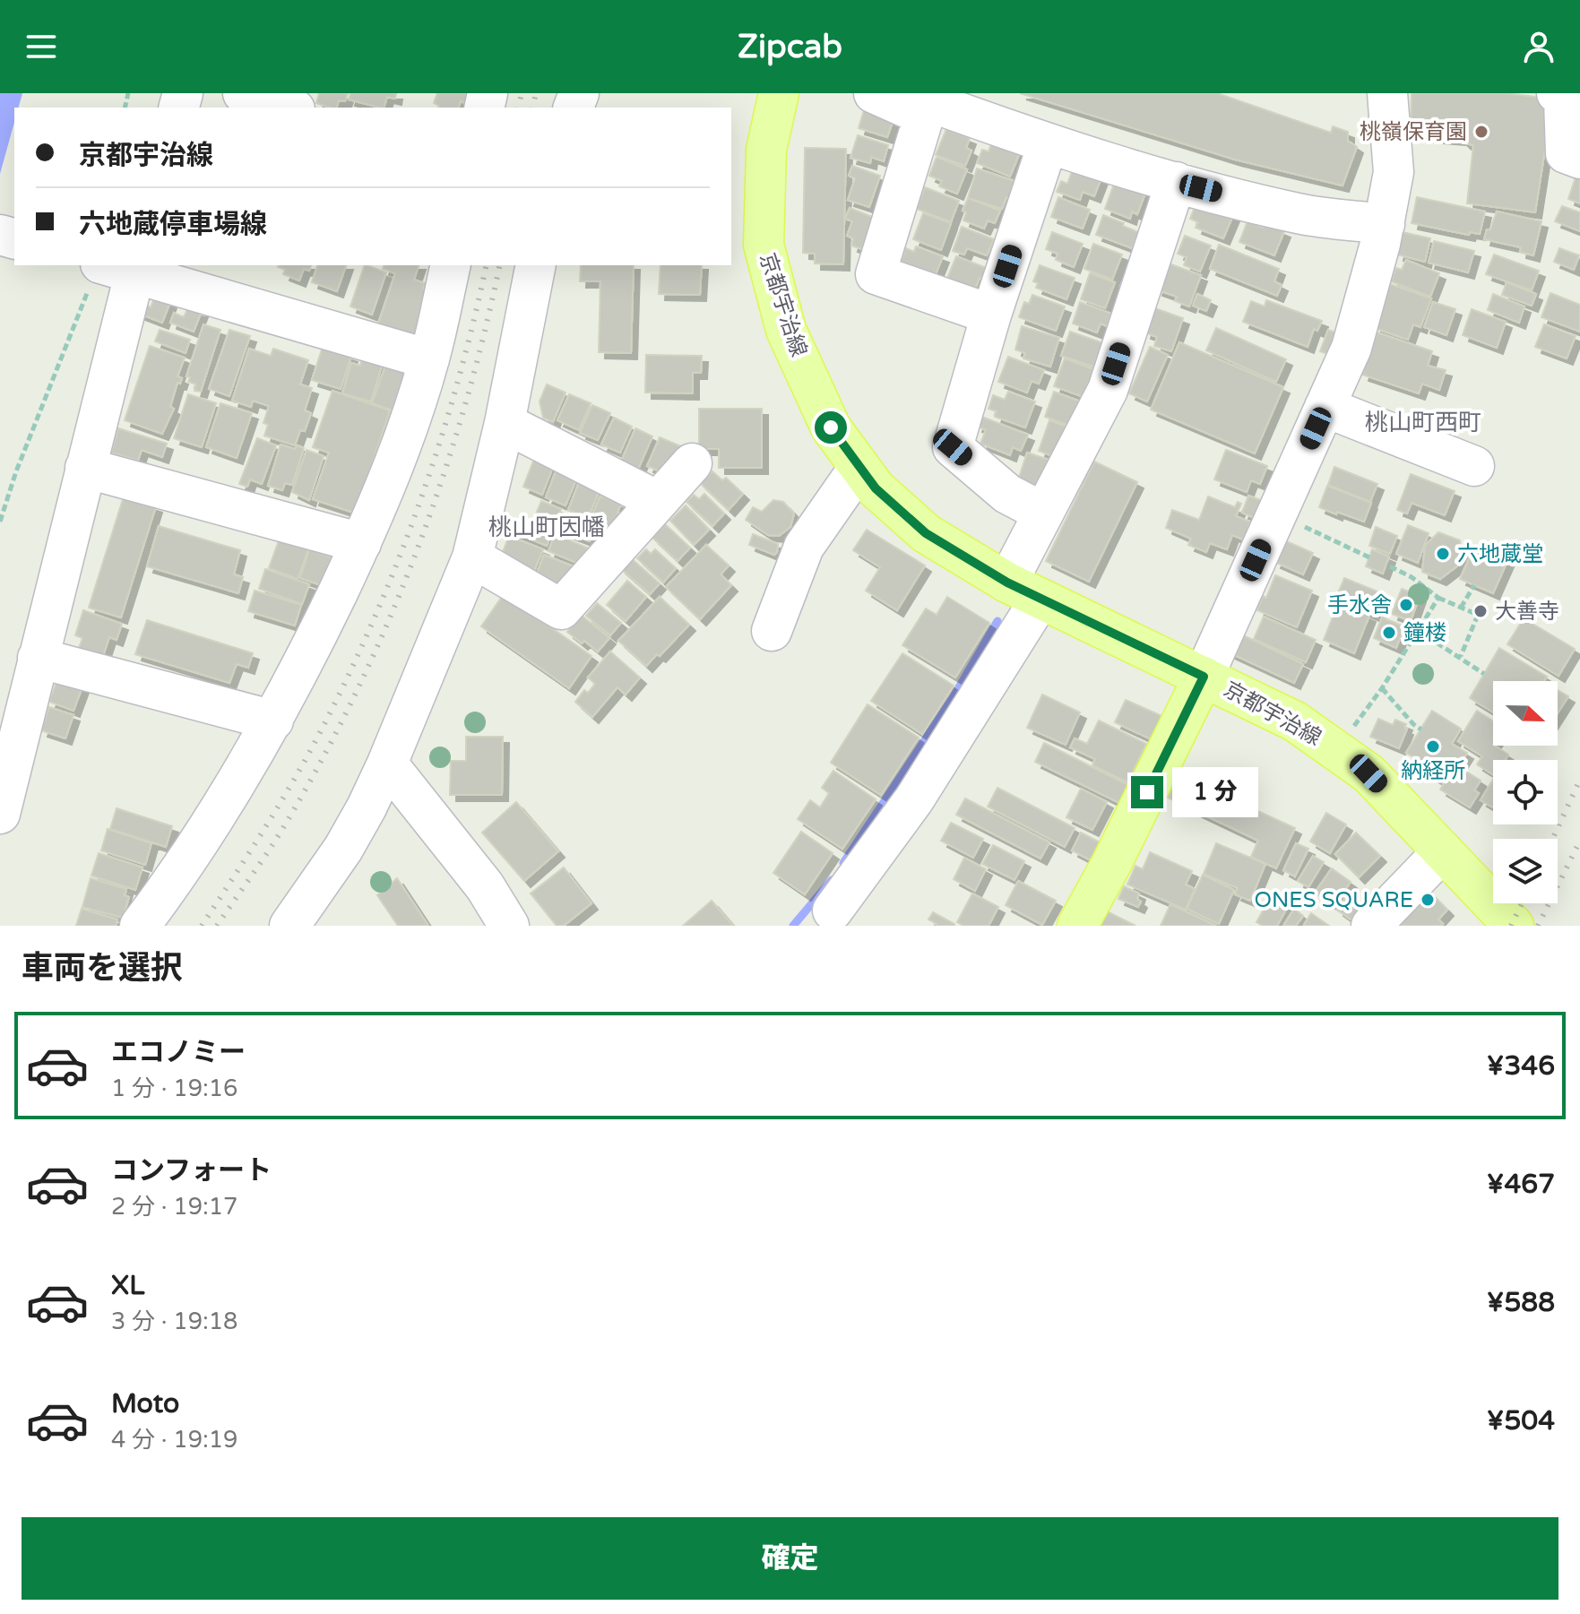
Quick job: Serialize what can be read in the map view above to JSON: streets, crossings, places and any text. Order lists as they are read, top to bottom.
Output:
{
  "streets": {
    "main road": ["京都宇治線"]
  },
  "districts": ["桃山町西町", "桃山町因幡"],
  "places": [
    "桃嶺保育園",
    "六地蔵堂",
    "手水舎",
    "大善寺",
    "鐘楼",
    "納経所",
    "ONES SQUARE"
  ],
  "north": "right",
  "page": {
    "header": "Zipcab",
    "banner": ["京都宇治線", "六地蔵停車場線"],
    "bubble": "1 分",
    "heading": "車両を選択",
    "list": [
      {
        "name": "エコノミー",
        "note": "1 分 · 19:16",
        "value": "¥346"
      },
      {
        "name": "コンフォート",
        "note": "2 分 · 19:17",
        "value": "¥467"
      },
      {
        "name": "XL",
        "note": "3 分 · 19:18",
        "value": "¥588"
      },
      {
        "name": "Moto",
        "note": "4 分 · 19:19",
        "value": "¥504"
      }
    ],
    "buttons": "確定"
  }
}
